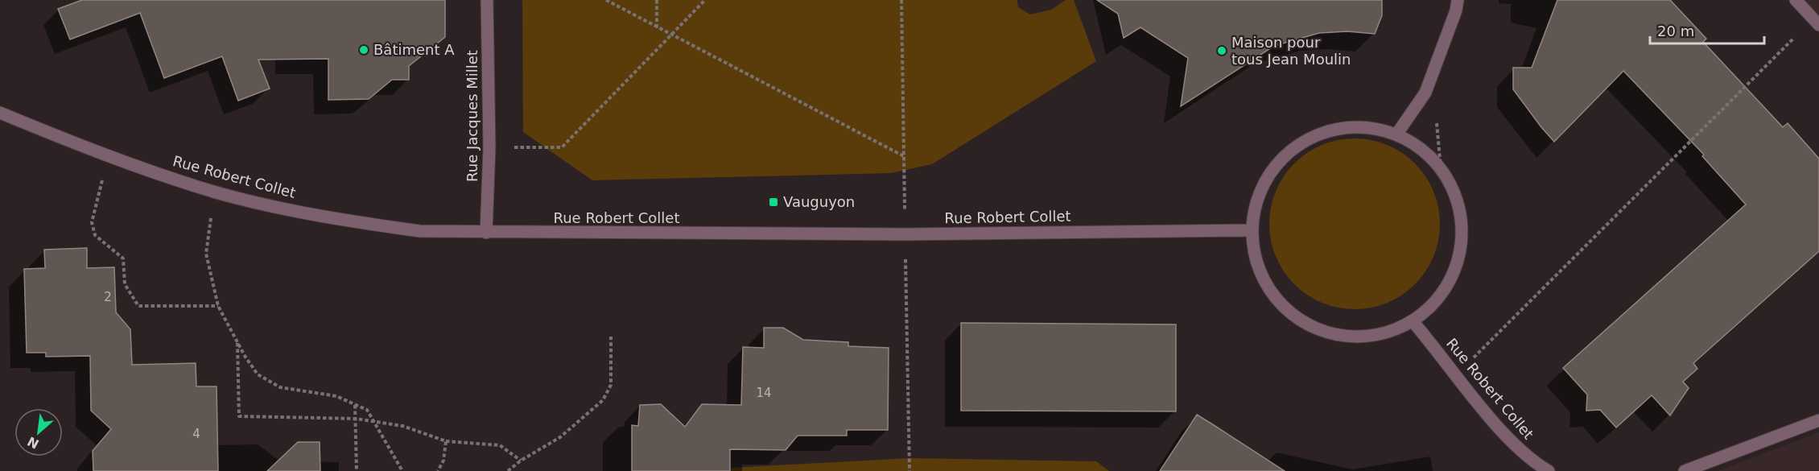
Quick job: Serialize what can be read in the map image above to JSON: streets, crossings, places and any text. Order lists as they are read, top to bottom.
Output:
{
  "streets": {
    "street": ["Rue Jacques Millet", "Rue Robert Collet"]
  },
  "crossings": [
    ["Rue Jacques Millet", "Rue Robert Collet"]
  ],
  "places": {
    "other": ["Bâtiment A", "Maison pour tous Jean Moulin"],
    "transit": ["Vauguyon"]
  },
  "house_numbers": ["2", "14", "4"],
  "scale_bar": "20 m",
  "north": "bottom left"
}
